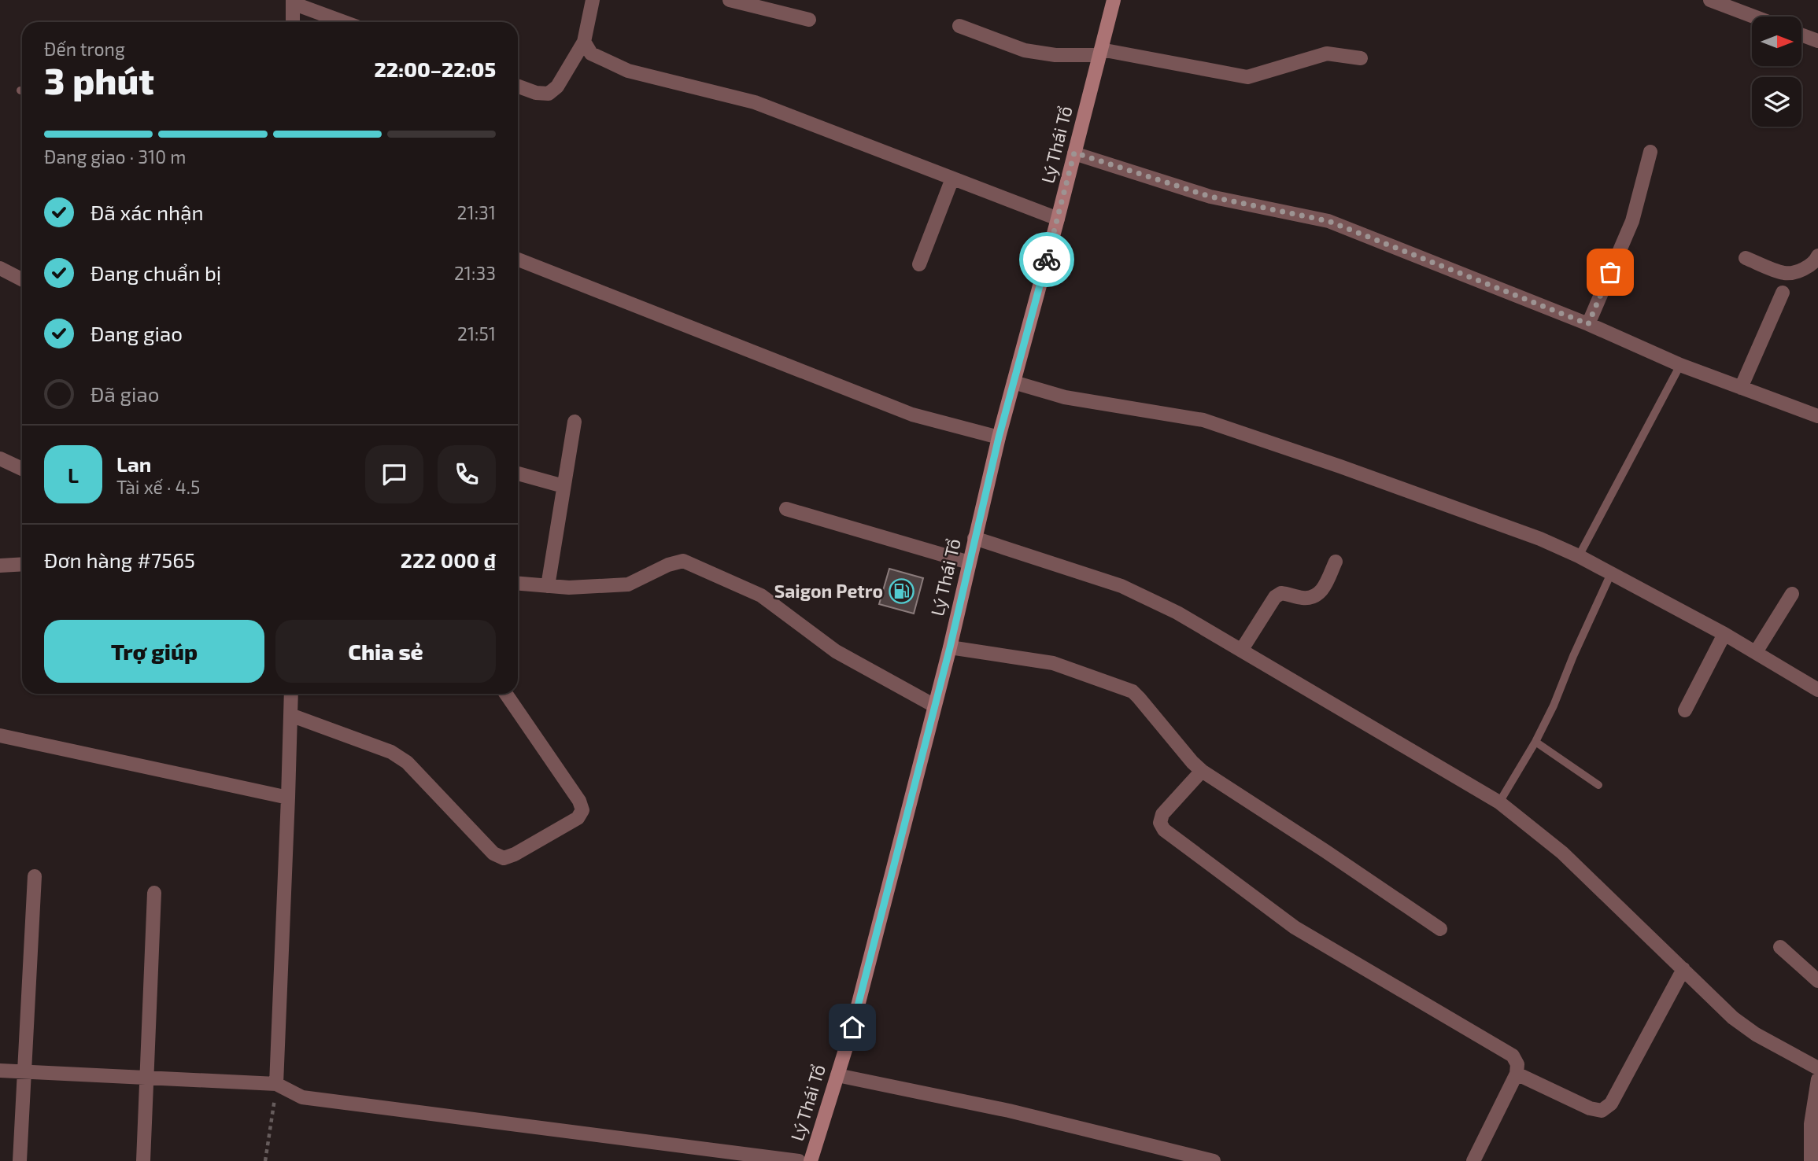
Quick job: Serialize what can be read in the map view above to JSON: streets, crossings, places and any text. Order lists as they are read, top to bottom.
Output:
{
  "streets": {
    "main road": ["Lý Thái Tổ"]
  },
  "places": {
    "fuel station": ["Saigon Petro"]
  },
  "north": "right",
  "page": {
    "heading": ["3 phút", "Đến trong", "22:00–22:05"],
    "panel": [
      "Lan",
      "Tài xế · 4.5",
      "Đơn hàng #7565",
      "222 000 ₫"
    ],
    "bar": "Đang giao · 310 m",
    "list": [
      ["Đã xác nhận", "21:31"],
      ["Đang chuẩn bị", "21:33"],
      ["Đang giao", "21:51"],
      "Đã giao"
    ],
    "round": "L",
    "buttons": ["Trợ giúp", "Chia sẻ"]
  }
}
